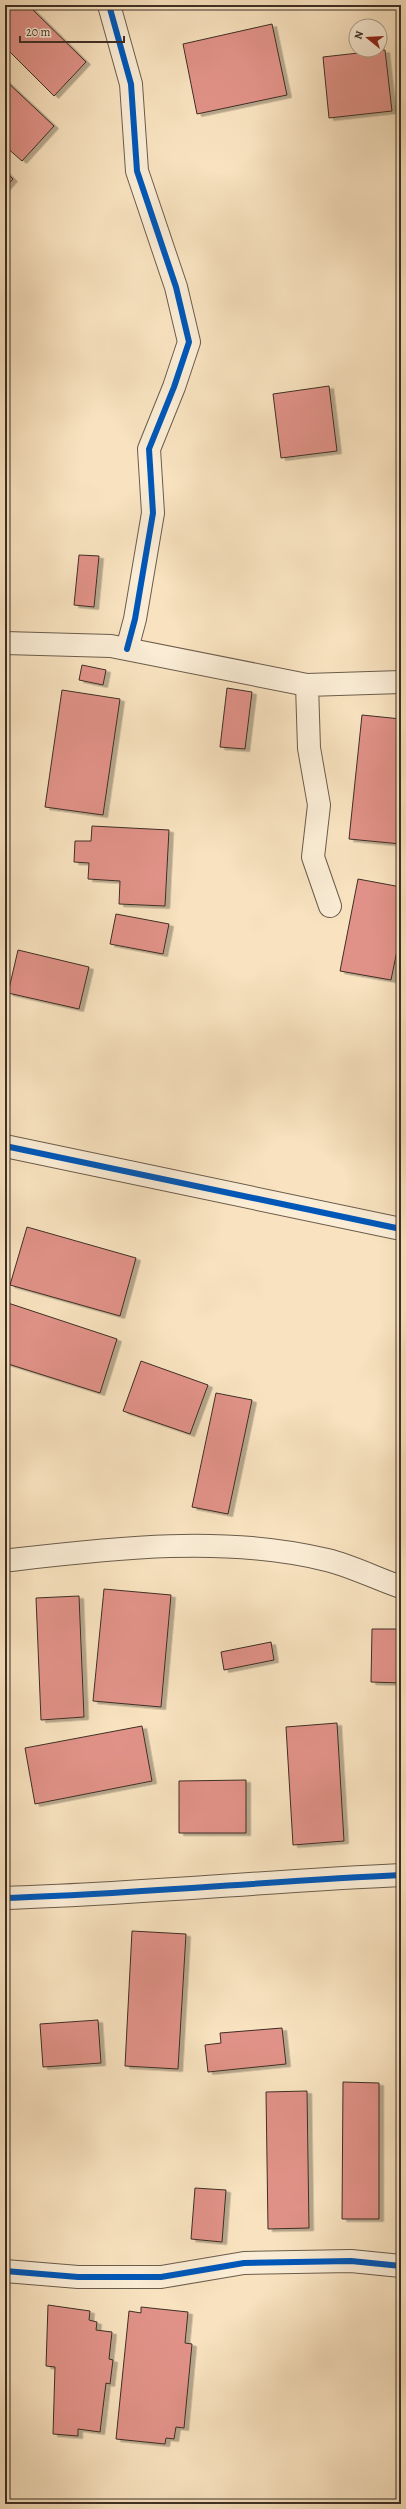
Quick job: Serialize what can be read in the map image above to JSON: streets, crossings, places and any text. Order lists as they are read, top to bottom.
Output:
{
  "scale_bar": "20 m",
  "north": "left"
}
